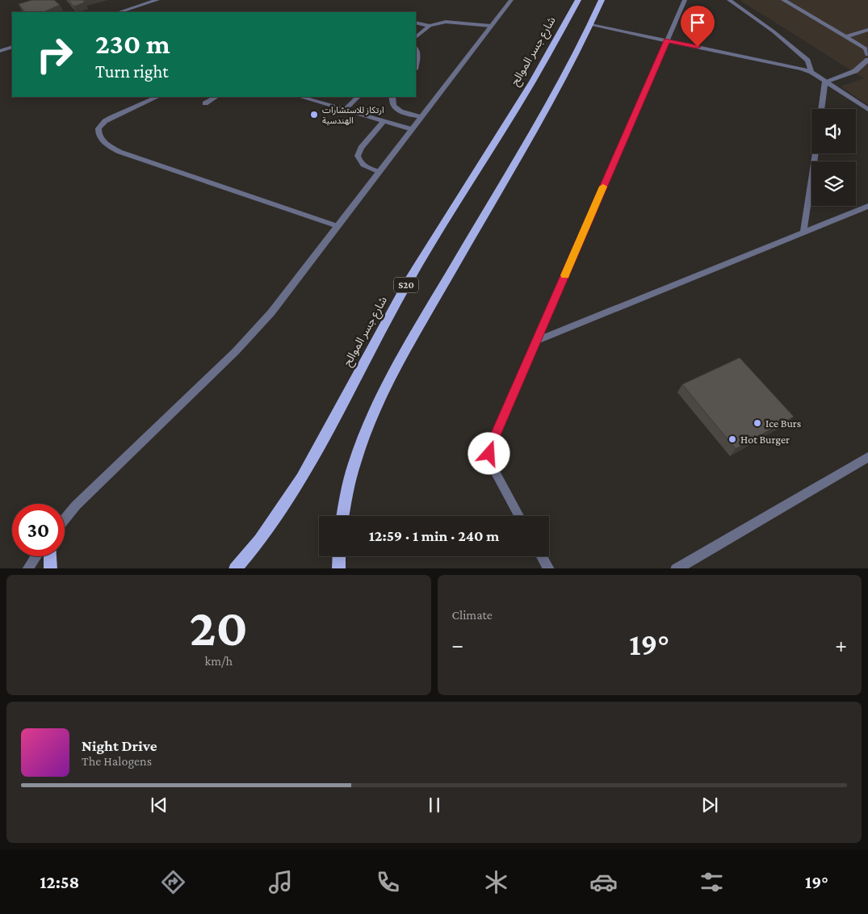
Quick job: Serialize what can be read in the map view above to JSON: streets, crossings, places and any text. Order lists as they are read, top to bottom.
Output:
{
  "streets": {
    "main road": ["شارع جسر الموالح", "S20"]
  },
  "places": ["ارتكاز للاستشارات الهندسية", "Ice Burs", "Hot Burger"],
  "page": {
    "turn": ["230 m", "Turn right"],
    "limit": "30",
    "trip": "12:59 · 1 min · 240 m",
    "tile": [
      ["20", "km/h"],
      "Climate"
    ],
    "heat": ["−", "19°", "+"],
    "song": ["Night Drive", "The Halogens"],
    "tabs": ["12:58", "19°"]
  }
}
